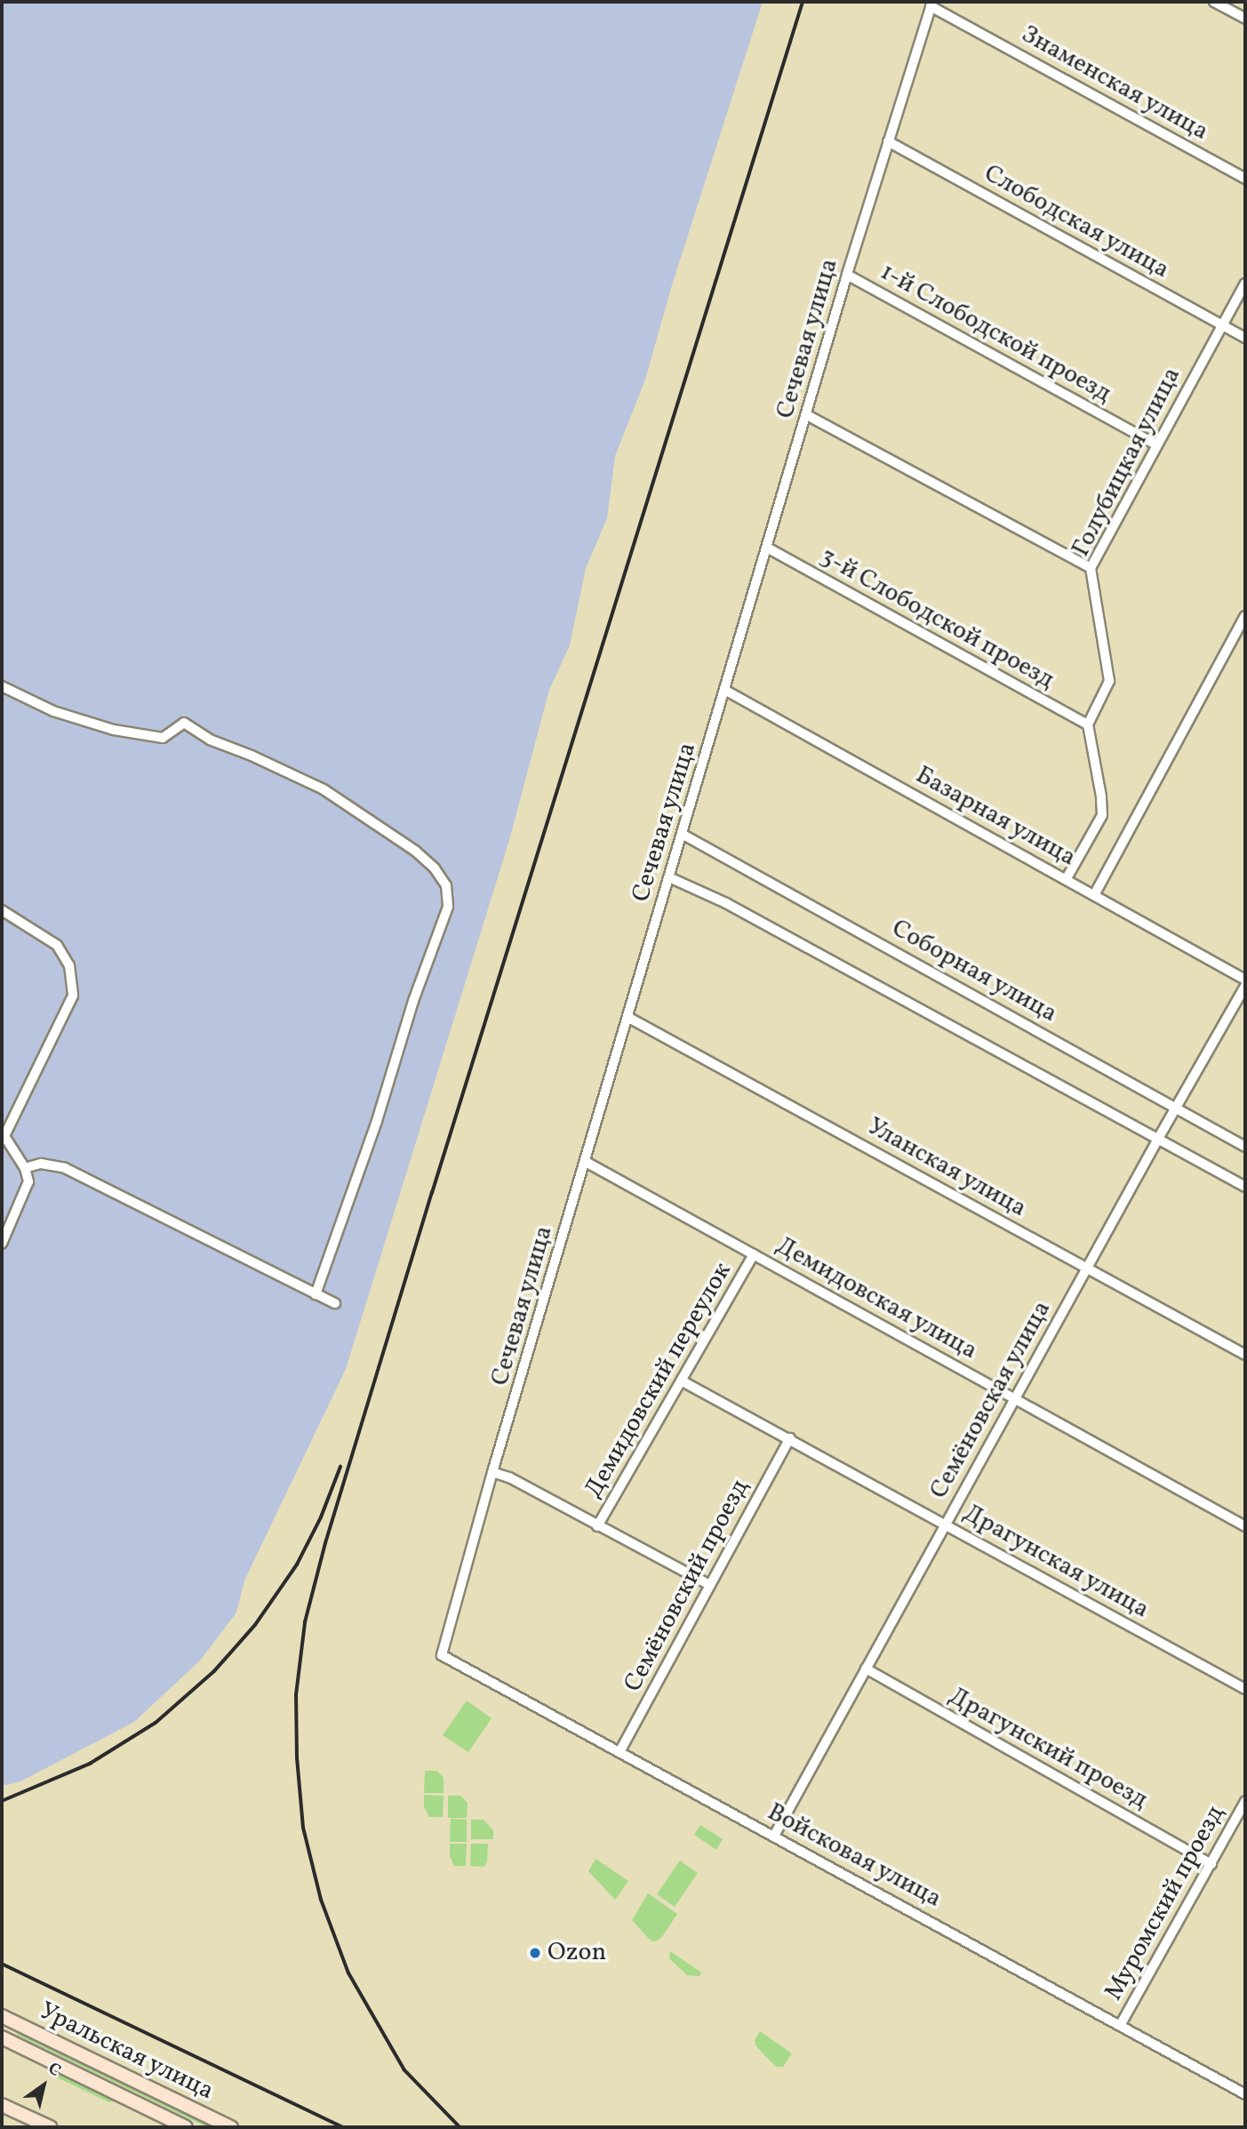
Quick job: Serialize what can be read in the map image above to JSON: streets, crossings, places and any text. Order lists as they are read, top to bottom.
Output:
{
  "streets": {
    "main road": ["Уральская улица"],
    "street": [
      "Знаменская улица",
      "Слободская улица",
      "1-й Слободской проезд",
      "Сечевая улица",
      "Голубицкая улица",
      "3-й Слободской проезд",
      "Базарная улица",
      "Соборная улица",
      "Уланская улица",
      "Демидовская улица",
      "Демидовский переулок",
      "Семёновская улица",
      "Драгунская улица",
      "Семёновский проезд",
      "Драгунский проезд",
      "Войсковая улица",
      "Муромский проезд"
    ]
  },
  "crossings": [
    ["Знаменская улица", "Сечевая улица"],
    ["Слободская улица", "Сечевая улица"],
    ["Слободская улица", "Голубицкая улица"],
    ["1-й Слободской проезд", "Сечевая улица"],
    ["1-й Слободской проезд", "Голубицкая улица"],
    ["Сечевая улица", "3-й Слободской проезд"],
    ["Сечевая улица", "Базарная улица"],
    ["Сечевая улица", "Соборная улица"],
    ["Сечевая улица", "Уланская улица"],
    ["Сечевая улица", "Демидовская улица"],
    ["Сечевая улица", "Войсковая улица"],
    ["Голубицкая улица", "3-й Слободской проезд"],
    ["Соборная улица", "Семёновская улица"],
    ["Уланская улица", "Семёновская улица"],
    ["Демидовская улица", "Демидовский переулок"],
    ["Демидовская улица", "Семёновская улица"],
    ["Демидовский переулок", "Драгунская улица"],
    ["Семёновская улица", "Драгунская улица"],
    ["Семёновская улица", "Драгунский проезд"],
    ["Семёновская улица", "Войсковая улица"],
    ["Драгунская улица", "Семёновский проезд"],
    ["Семёновский проезд", "Войсковая улица"],
    ["Драгунский проезд", "Муромский проезд"],
    ["Войсковая улица", "Муромский проезд"]
  ],
  "places": ["Ozon"],
  "north": "top right"
}
